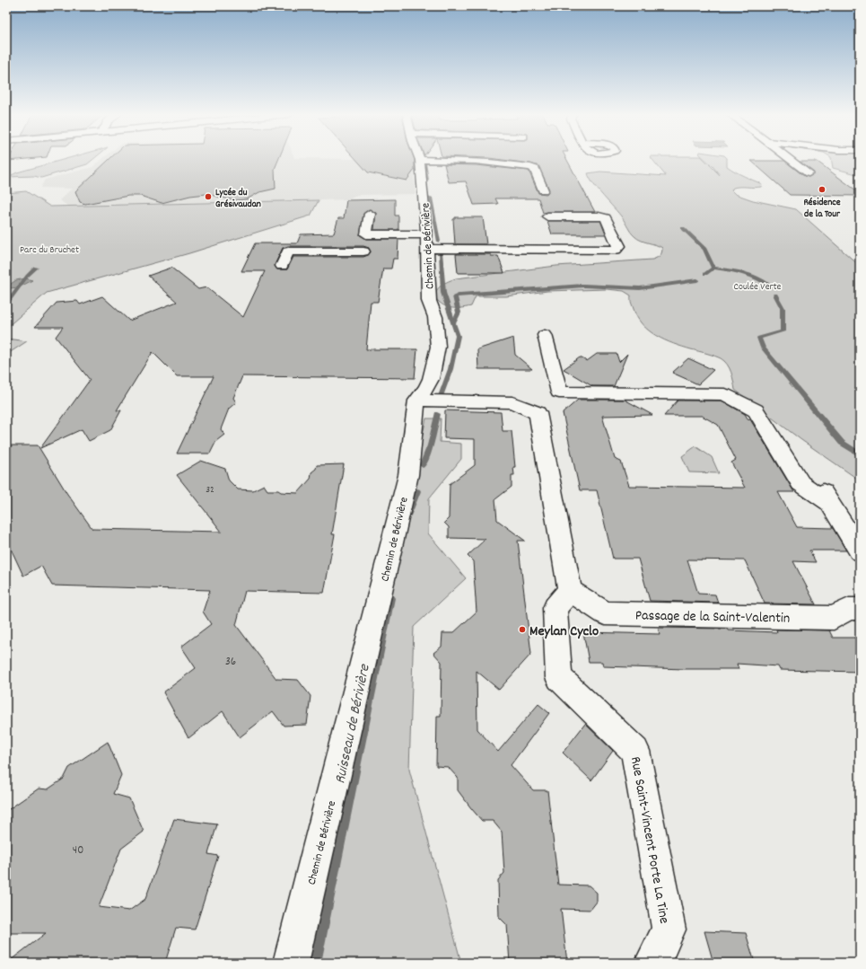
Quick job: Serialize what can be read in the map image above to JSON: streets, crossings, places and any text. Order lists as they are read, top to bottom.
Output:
{
  "streets": {
    "street": ["Chemin de Bérivière", "Passage de la Saint-Valentin", "Rue Saint-Vincent Porte La Tine"]
  },
  "crossings": [
    ["Passage de la Saint-Valentin", "Rue Saint-Vincent Porte La Tine"]
  ],
  "water": ["Ruisseau de Bérivière"],
  "parks": ["Parc du Bruchet", "Coulée Verte"],
  "places": ["Résidence de la Tour", "Lycée du Grésivaudan", "Meylan Cyclo"],
  "house_numbers": ["32", "36", "40"]
}
